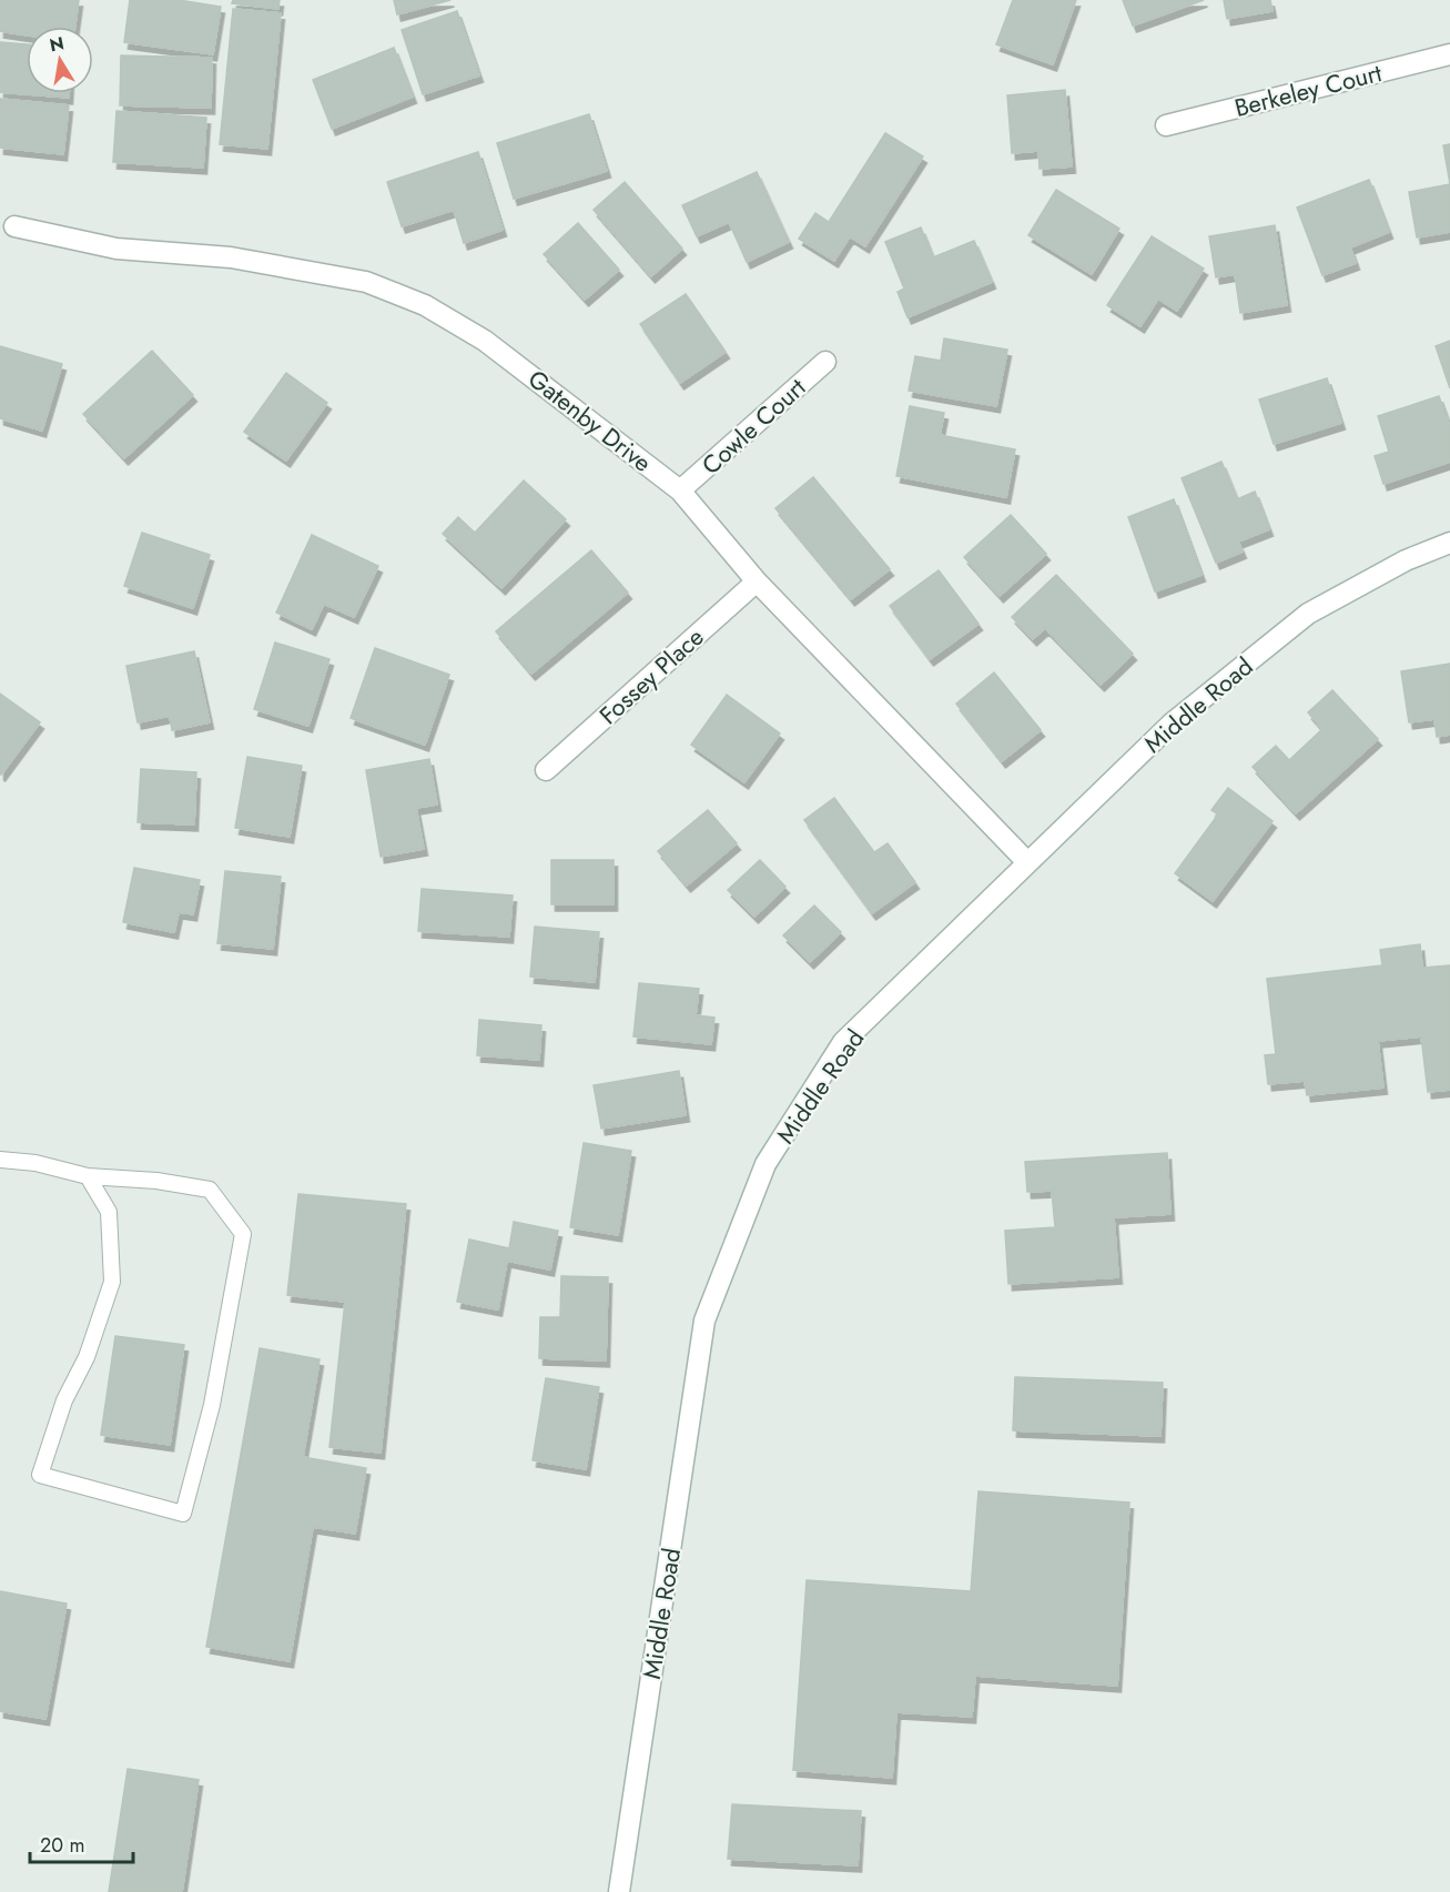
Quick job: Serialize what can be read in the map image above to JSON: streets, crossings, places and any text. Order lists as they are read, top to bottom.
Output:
{
  "streets": {
    "street": [
      "Berkeley Court",
      "Gatenby Drive",
      "Cowle Court",
      "Fossey Place",
      "Middle Road"
    ]
  },
  "crossings": [
    ["Gatenby Drive", "Cowle Court"],
    ["Gatenby Drive", "Fossey Place"],
    ["Gatenby Drive", "Middle Road"]
  ],
  "scale_bar": "20 m",
  "north": "top"
}
